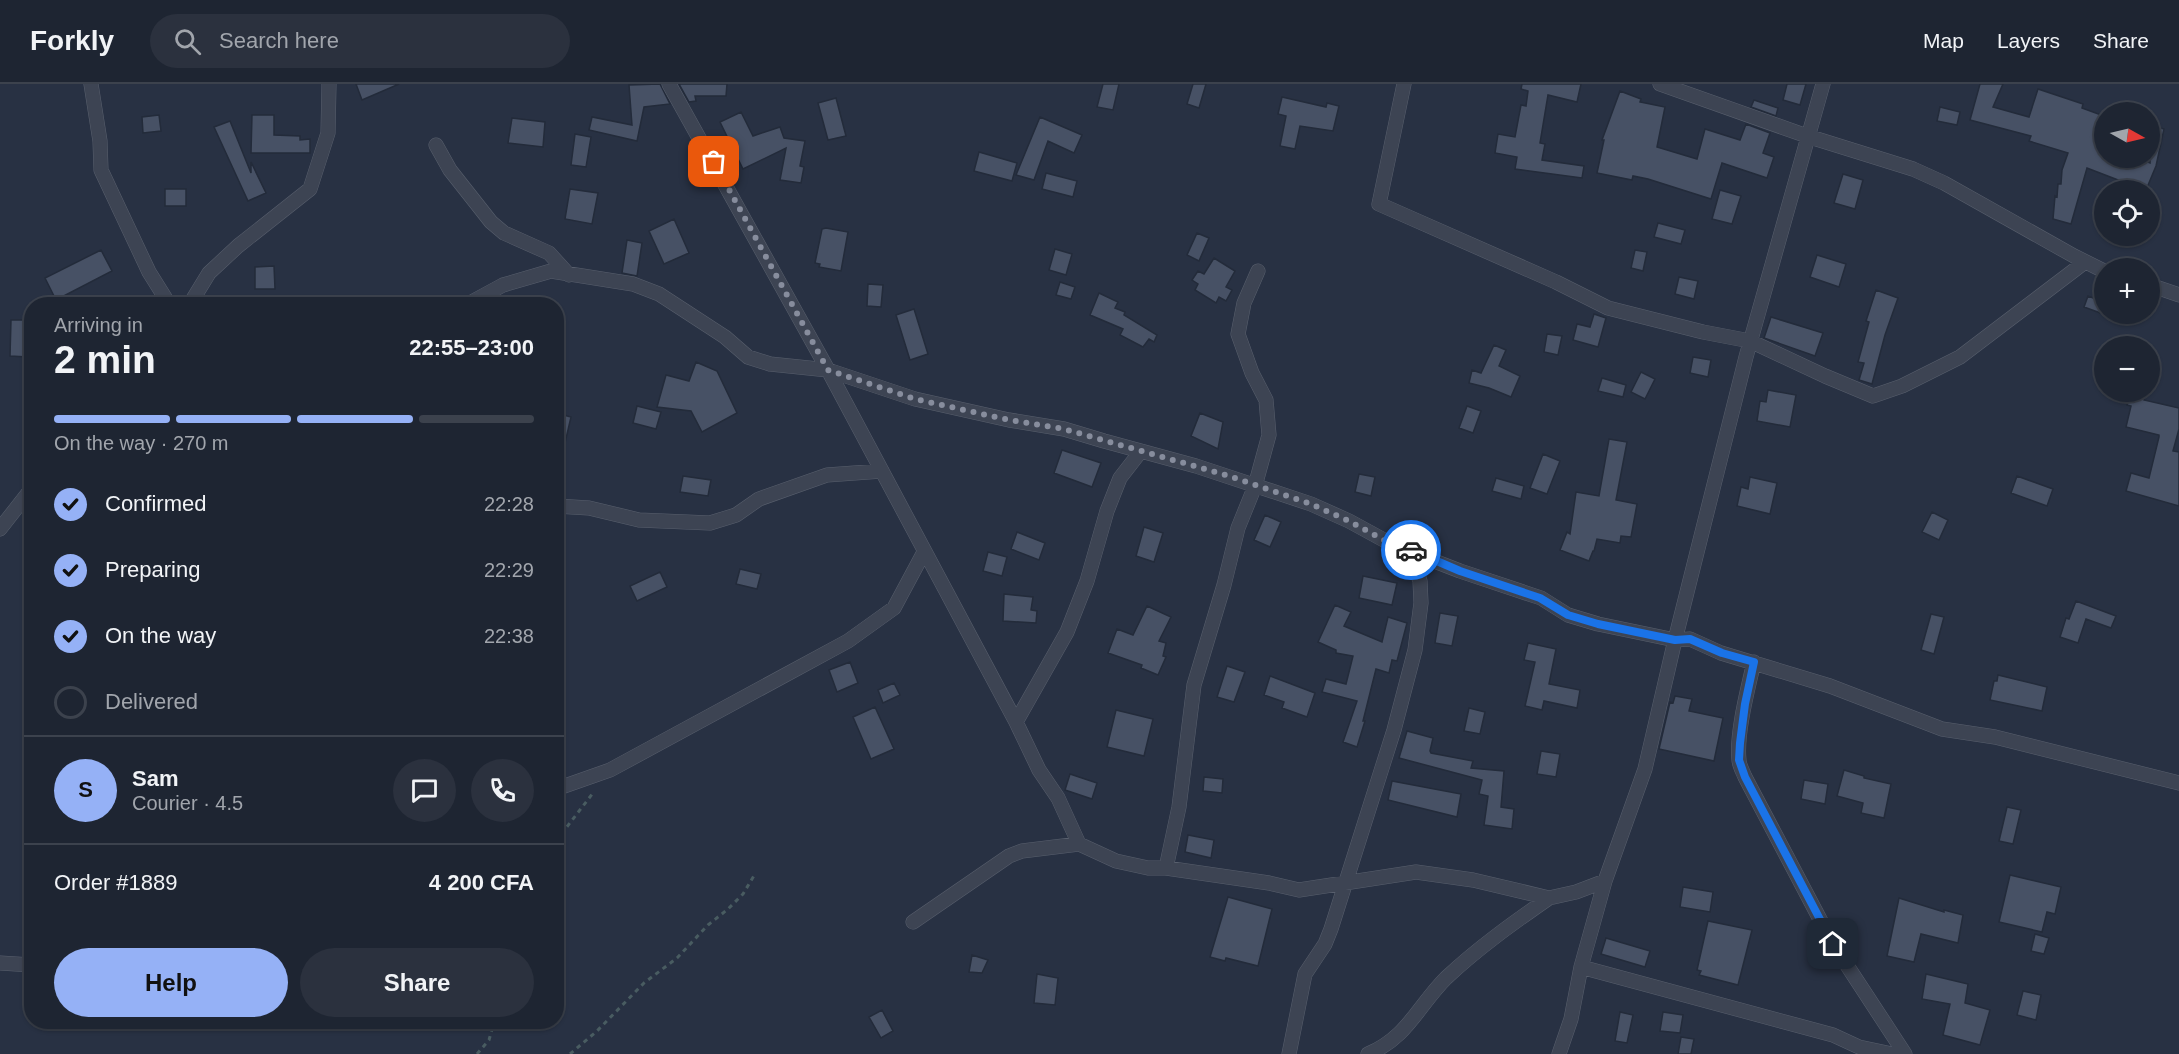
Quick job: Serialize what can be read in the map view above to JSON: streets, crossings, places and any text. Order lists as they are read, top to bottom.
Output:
{
  "north": "right",
  "page": {
    "header": "Forkly",
    "search": "Search here",
    "nav": ["Map", "Layers", "Share"],
    "map_buttons": ["+", "−"],
    "heading": ["2 min", "Arriving in", "22:55–23:00"],
    "panel": [
      "Sam",
      "Courier · 4.5",
      "Order #1889",
      "4 200 CFA"
    ],
    "bar": "On the way · 270 m",
    "list": [
      ["Confirmed", "22:28"],
      ["Preparing", "22:29"],
      ["On the way", "22:38"],
      "Delivered"
    ],
    "round": "S",
    "buttons": ["Help", "Share"]
  }
}
